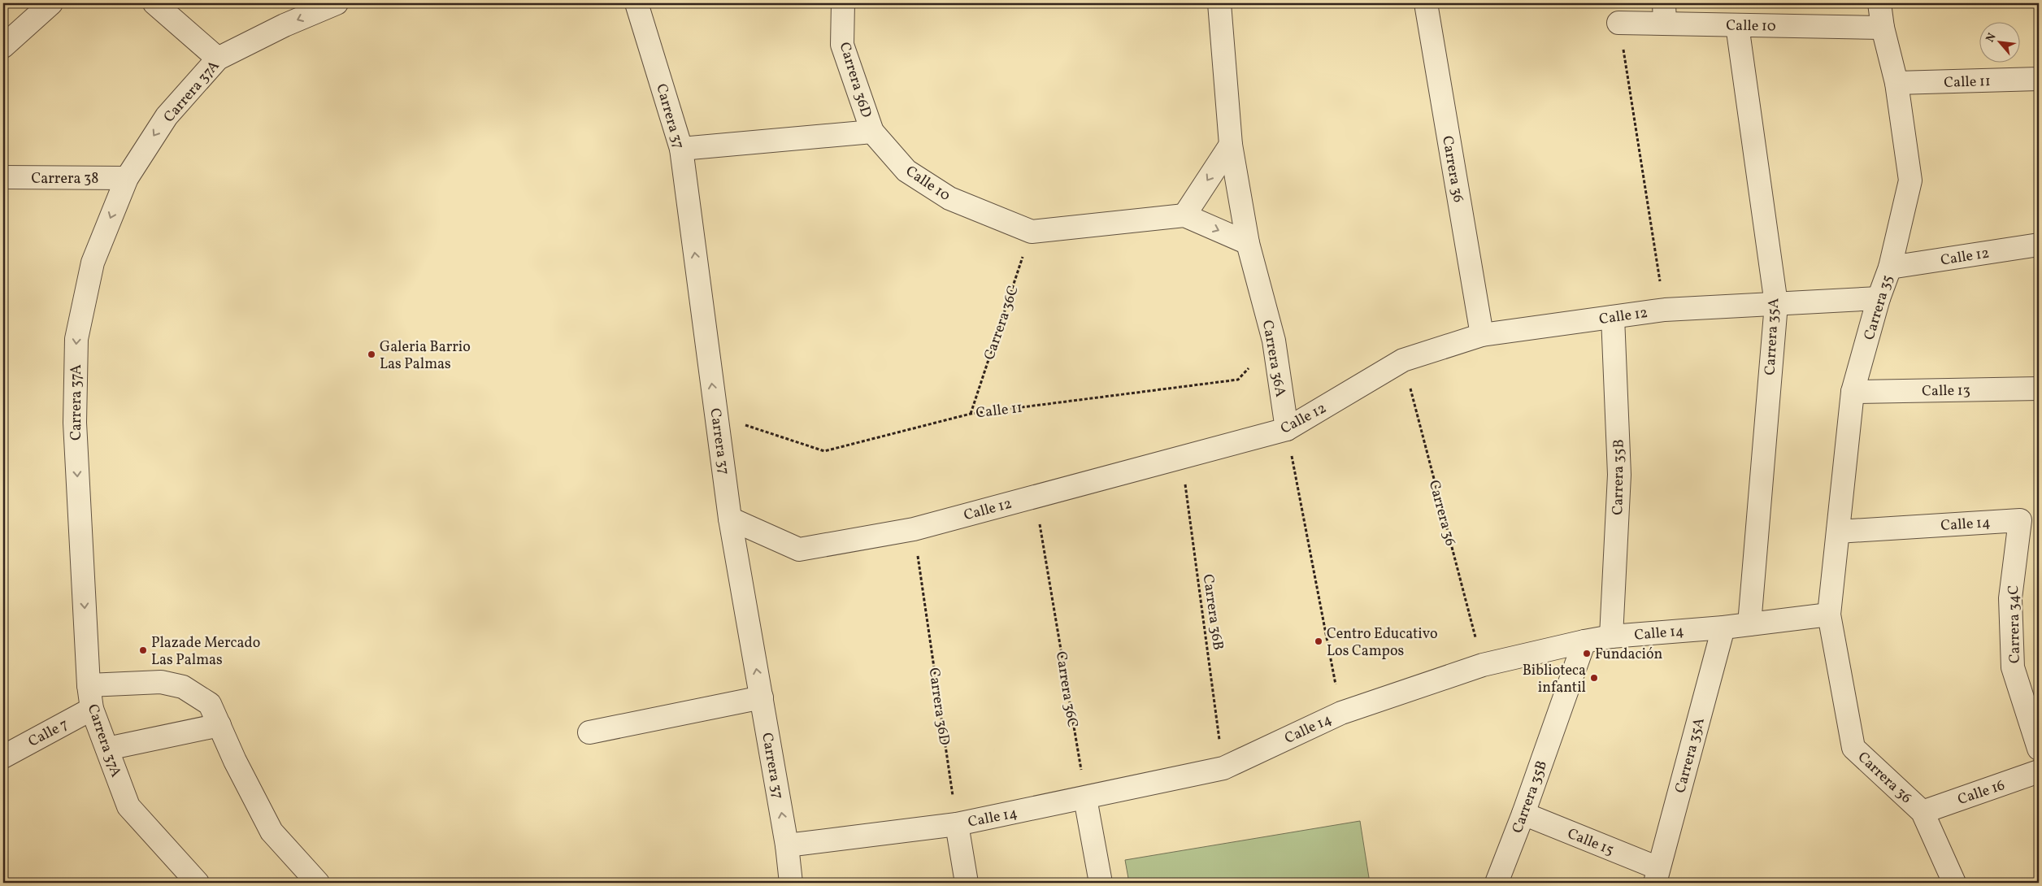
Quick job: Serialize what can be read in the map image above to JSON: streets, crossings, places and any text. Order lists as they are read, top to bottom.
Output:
{
  "streets": {
    "street": [
      "Calle 10",
      "Carrera 36D",
      "Calle 11",
      "Carrera 37A",
      "Carrera 37",
      "Carrera 36",
      "Carrera 38",
      "Calle 12",
      "Carrera 35",
      "Carrera 35A",
      "Carrera 36A",
      "Calle 13",
      "Carrera 35B",
      "Calle 14",
      "Carrera 34C",
      "Calle 7",
      "Calle 16",
      "Calle 15"
    ],
    "path": ["Carrera 36C", "Carrera 36B"]
  },
  "crossings": [
    ["Calle 10", "Carrera 36D"],
    ["Calle 10", "Carrera 35"],
    ["Calle 10", "Carrera 36C"],
    ["Calle 10", "Carrera 35A"],
    ["Calle 10", "Carrera 36A"],
    ["Carrera 36D", "Calle 12"],
    ["Carrera 36D", "Calle 14"],
    ["Calle 11", "Carrera 37"],
    ["Calle 11", "Carrera 35"],
    ["Calle 11", "Carrera 36C"],
    ["Calle 11", "Carrera 36A"],
    ["Carrera 37A", "Carrera 38"],
    ["Carrera 37A", "Calle 7"],
    ["Carrera 37", "Calle 12"],
    ["Carrera 37", "Calle 14"],
    ["Carrera 36", "Calle 12"],
    ["Carrera 36", "Carrera 35"],
    ["Carrera 36", "Calle 14"],
    ["Carrera 36", "Calle 16"],
    ["Calle 12", "Carrera 35"],
    ["Calle 12", "Carrera 36C"],
    ["Calle 12", "Carrera 35A"],
    ["Calle 12", "Carrera 36A"],
    ["Calle 12", "Carrera 35B"],
    ["Calle 12", "Carrera 36B"],
    ["Carrera 35", "Calle 13"],
    ["Carrera 35", "Calle 14"],
    ["Carrera 36C", "Calle 14"],
    ["Carrera 35A", "Calle 14"],
    ["Carrera 35A", "Calle 15"],
    ["Carrera 35B", "Calle 14"],
    ["Carrera 35B", "Calle 15"],
    ["Calle 14", "Carrera 36B"],
    ["Calle 14", "Carrera 34C"]
  ],
  "one_way": ["Carrera 37A", "Carrera 37"],
  "places": [
    "Galeria Barrio Las Palmas",
    "Centro Educativo Los Campos",
    "Plazade Mercado Las Palmas",
    "Fundación",
    "Biblioteca infantil"
  ],
  "north": "top left"
}
